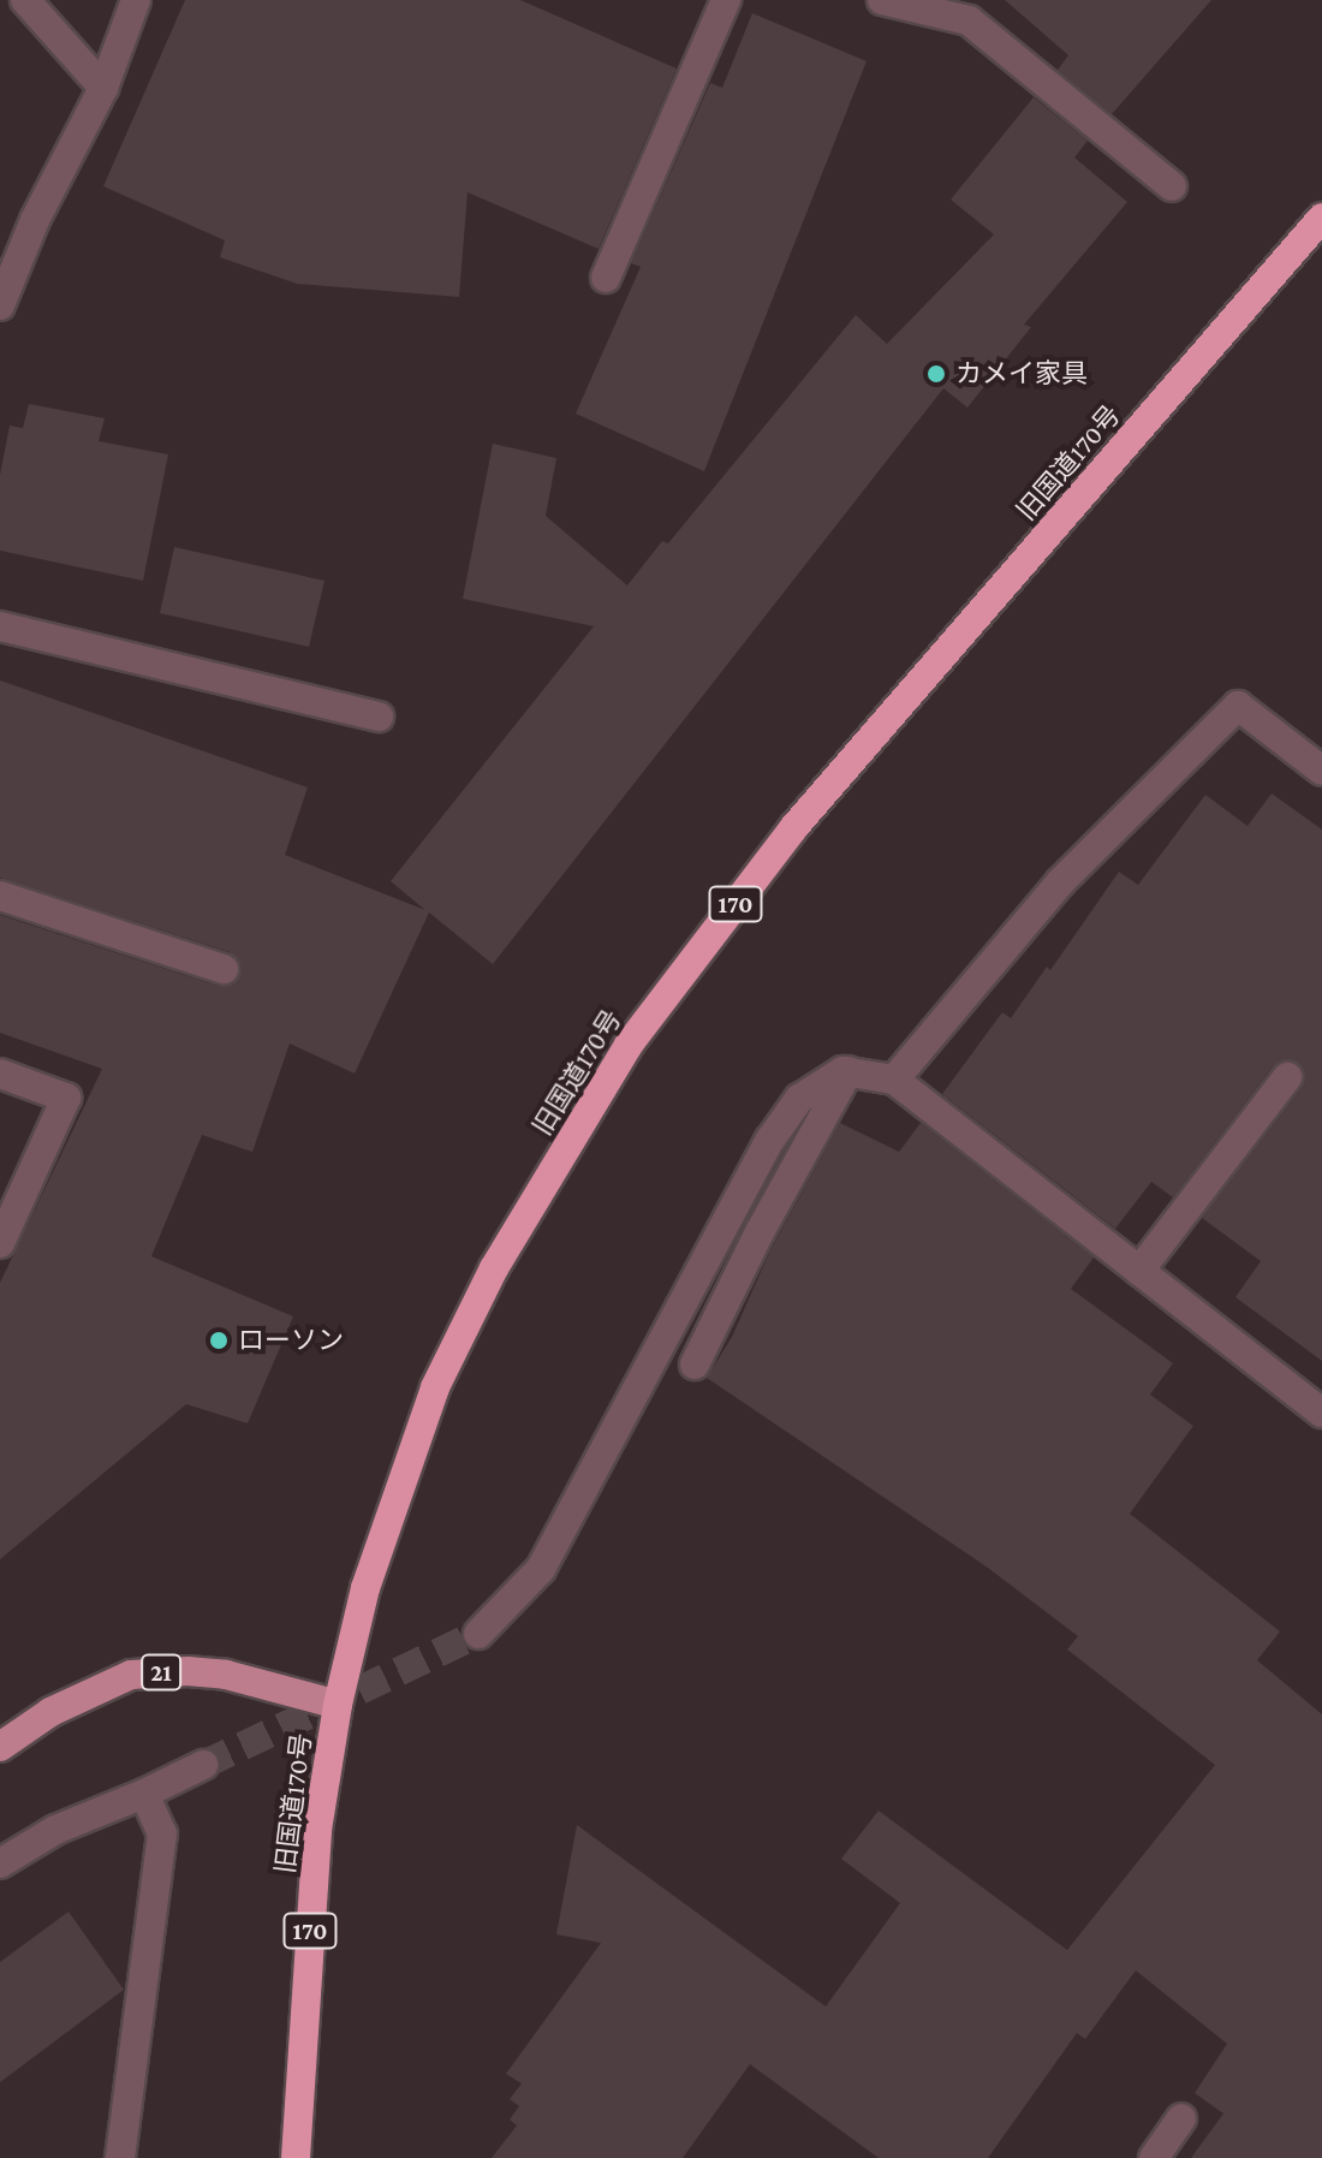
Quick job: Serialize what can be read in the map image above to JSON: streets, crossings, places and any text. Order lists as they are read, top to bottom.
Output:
{
  "streets": {
    "highway": ["旧国道170号", "170"],
    "main road": ["21"]
  },
  "crossings": [
    ["旧国道170号", "21"]
  ],
  "places": ["カメイ家具", "ローソン"]
}
